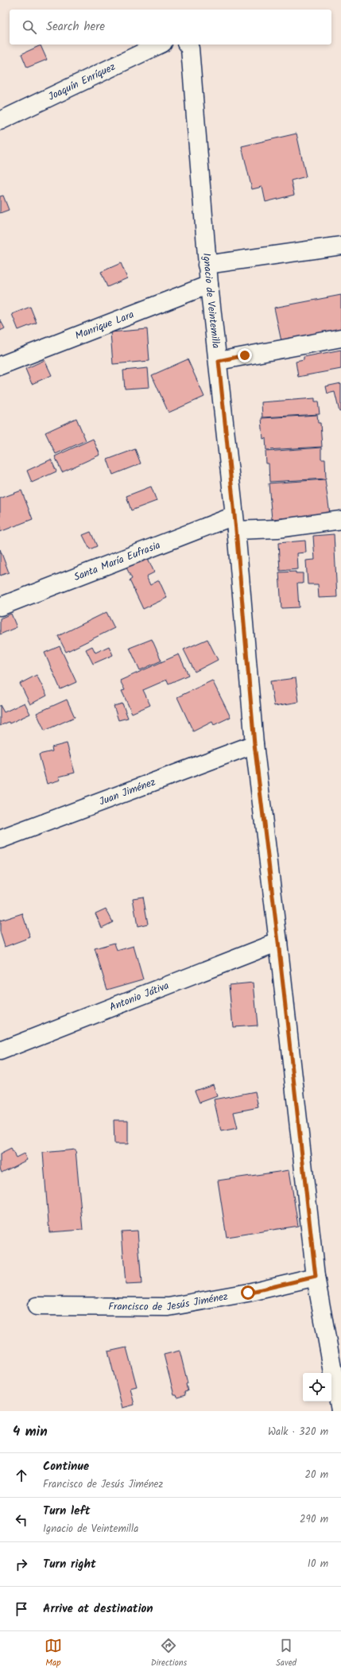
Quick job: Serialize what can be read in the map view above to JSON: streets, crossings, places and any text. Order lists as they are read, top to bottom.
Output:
{
  "streets": {
    "street": [
      "Joaquín Enríquez",
      "Ignacio de Veintemilla",
      "Manrique Lara",
      "Santa María Eufrasia",
      "Juan Jiménez",
      "Antonio Játiva",
      "Francisco de Jesús Jiménez"
    ]
  },
  "crossings": [
    ["Ignacio de Veintemilla", "Manrique Lara"],
    ["Ignacio de Veintemilla", "Santa María Eufrasia"],
    ["Ignacio de Veintemilla", "Juan Jiménez"],
    ["Ignacio de Veintemilla", "Antonio Játiva"],
    ["Ignacio de Veintemilla", "Francisco de Jesús Jiménez"]
  ],
  "page": {
    "search": "Search here",
    "heading": ["4 min", "Walk · 320 m"],
    "list": [
      ["Continue", "Francisco de Jesús Jiménez", "20 m"],
      ["Turn left", "Ignacio de Veintemilla", "290 m"],
      ["Turn right", "10 m"],
      "Arrive at destination"
    ],
    "nav": ["Map", "Directions", "Saved"]
  }
}
